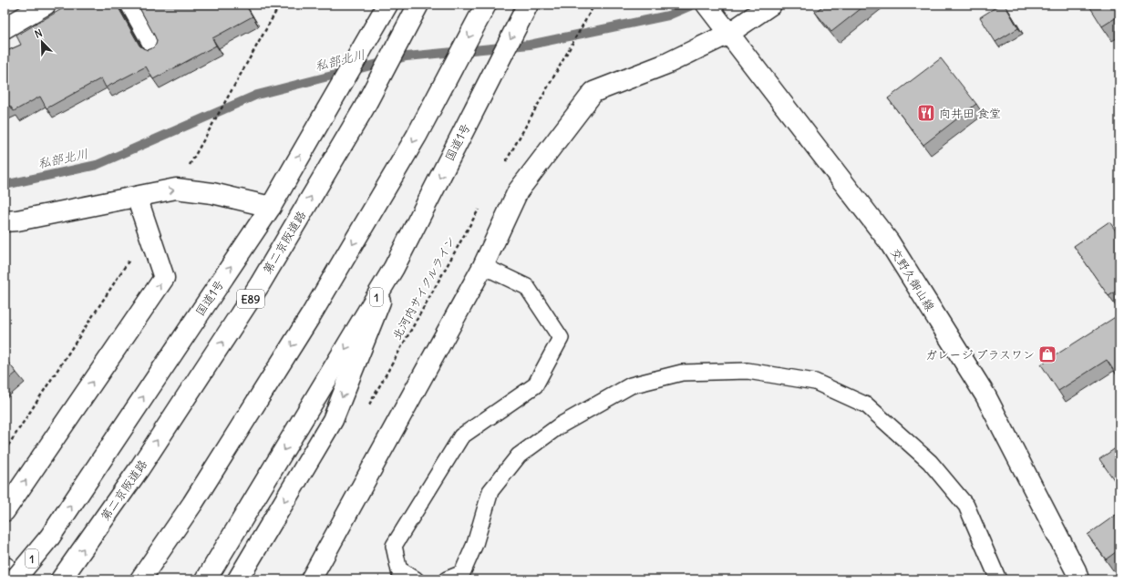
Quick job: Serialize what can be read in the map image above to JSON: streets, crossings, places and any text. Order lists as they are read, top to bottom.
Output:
{
  "streets": {
    "main road": [
      "国道1号",
      "第二京阪道路",
      "交野久御山線",
      "1",
      "E89"
    ],
    "path": ["北河内サイクルライン"]
  },
  "water": ["私部北川"],
  "places": {
    "restaurant": ["向井田 食堂"],
    "shop": ["ガレージ プラスワン"]
  },
  "north": "top left"
}
